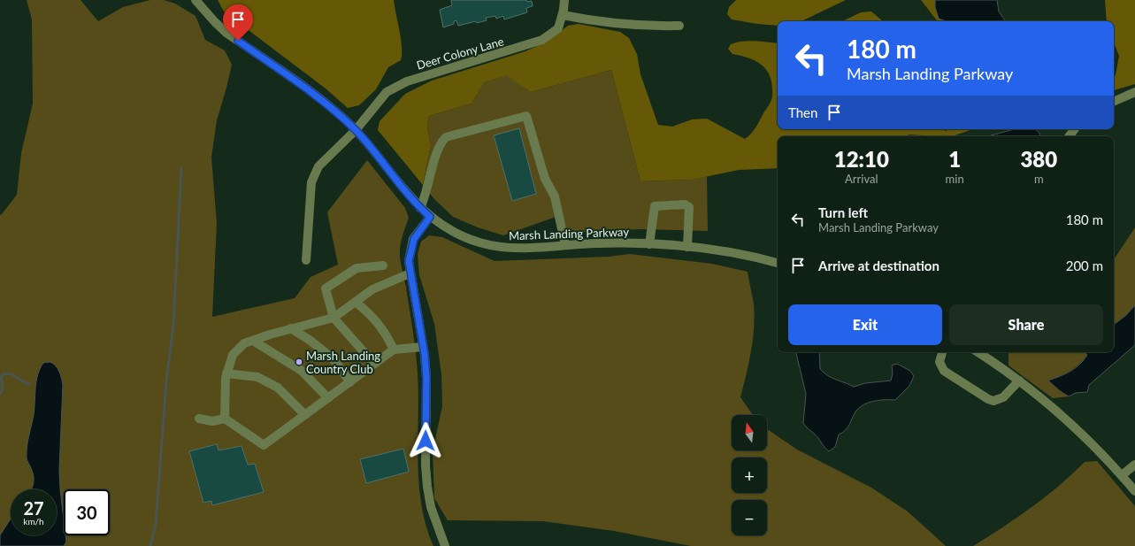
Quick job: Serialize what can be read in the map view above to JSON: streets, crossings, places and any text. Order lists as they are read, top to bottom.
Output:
{
  "streets": {
    "street": ["Deer Colony Lane", "Marsh Landing Parkway"]
  },
  "crossings": [
    ["Deer Colony Lane", "Marsh Landing Parkway"]
  ],
  "places": ["Marsh Landing Country Club"],
  "north": "top",
  "page": {
    "turn": ["180 m", "Marsh Landing Parkway"],
    "then": "Then",
    "eta": [
      "12:10",
      "Arrival",
      "1",
      "min",
      "380",
      "m"
    ],
    "list": [
      {
        "name": "Turn left",
        "note": "Marsh Landing Parkway",
        "value": "180 m"
      },
      {
        "name": "Arrive at destination",
        "value": "200 m"
      }
    ],
    "buttons": ["Exit", "Share"],
    "map_buttons": ["+", "−"],
    "speed": "27 km/h",
    "limit": "30"
  }
}
